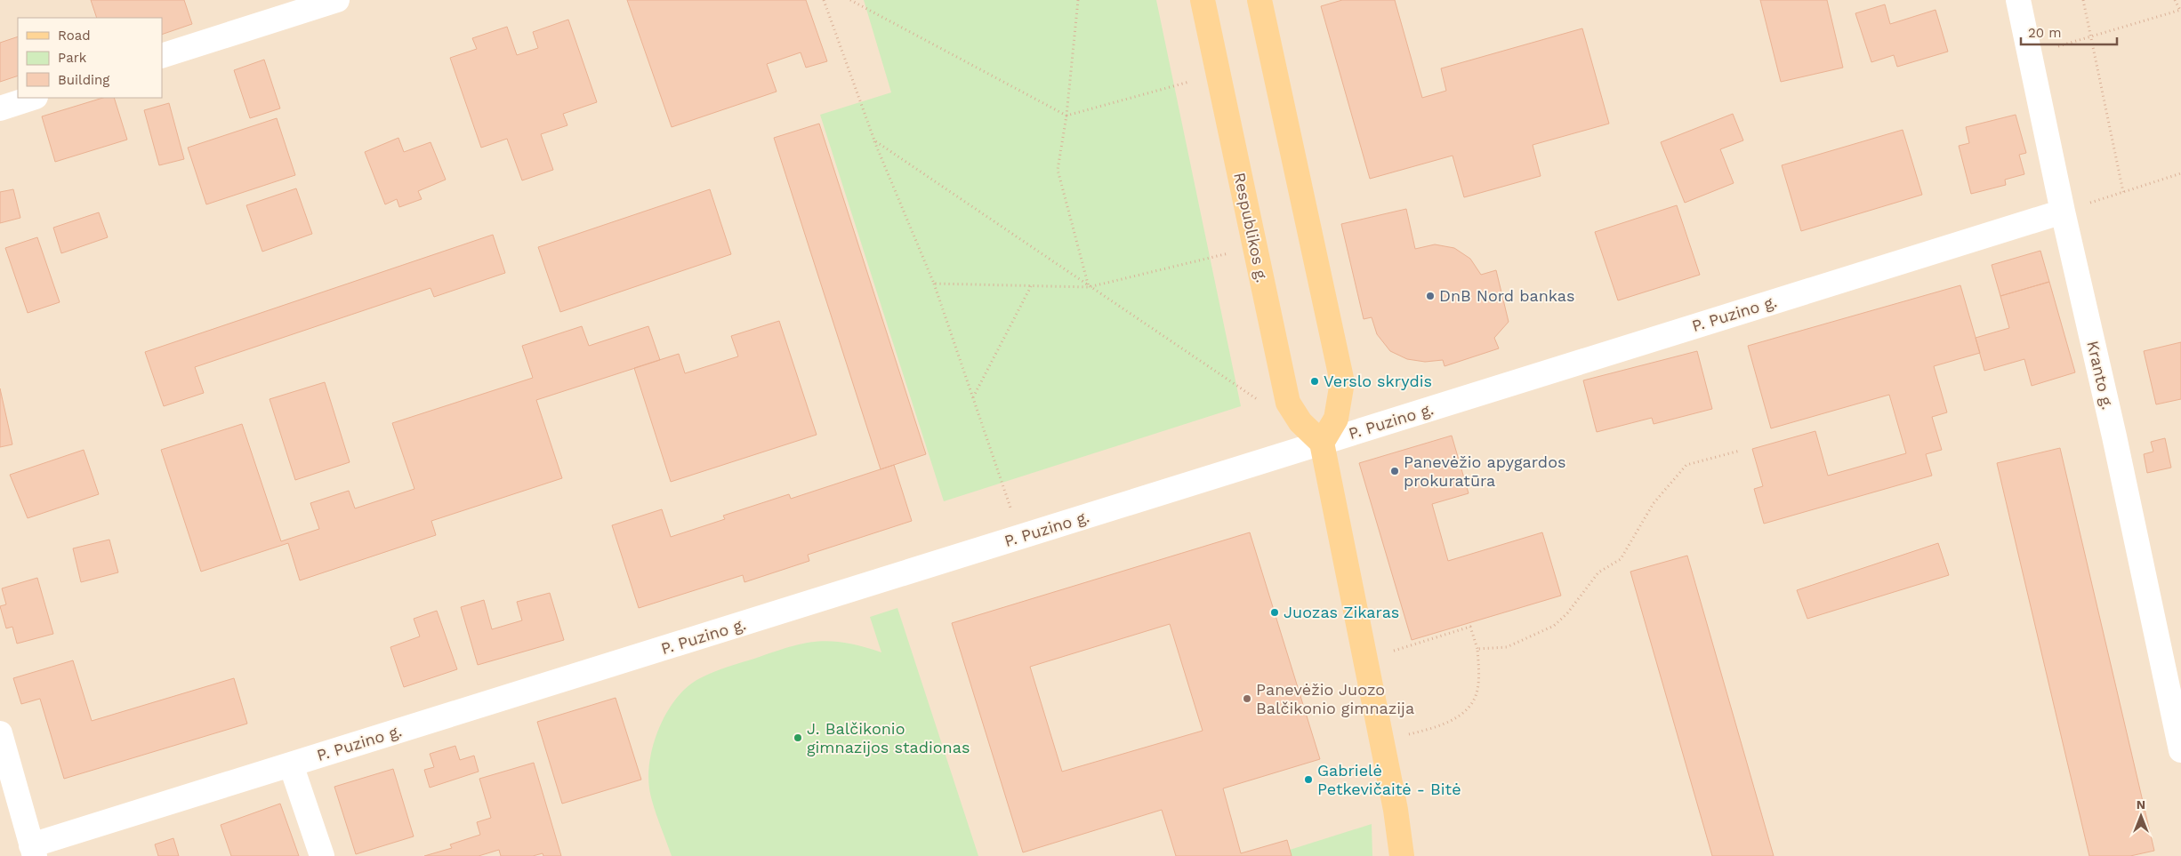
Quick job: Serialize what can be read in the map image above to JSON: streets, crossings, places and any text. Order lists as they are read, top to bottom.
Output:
{
  "streets": {
    "main road": ["Respublikos g."],
    "street": ["P. Puzino g.", "Kranto g."]
  },
  "crossings": [
    ["Respublikos g.", "P. Puzino g."],
    ["P. Puzino g.", "Kranto g."]
  ],
  "places": [
    "DnB Nord bankas",
    "Verslo skrydis",
    "Panevėžio apygardos prokuratūra",
    "Juozas Zikaras",
    "Panevėžio Juozo Balčikonio gimnazija",
    "J. Balčikonio gimnazijos stadionas",
    "Gabrielė Petkevičaitė - Bitė"
  ],
  "legend": ["Road", "Park", "Building"],
  "scale_bar": "20 m",
  "north": "top"
}
